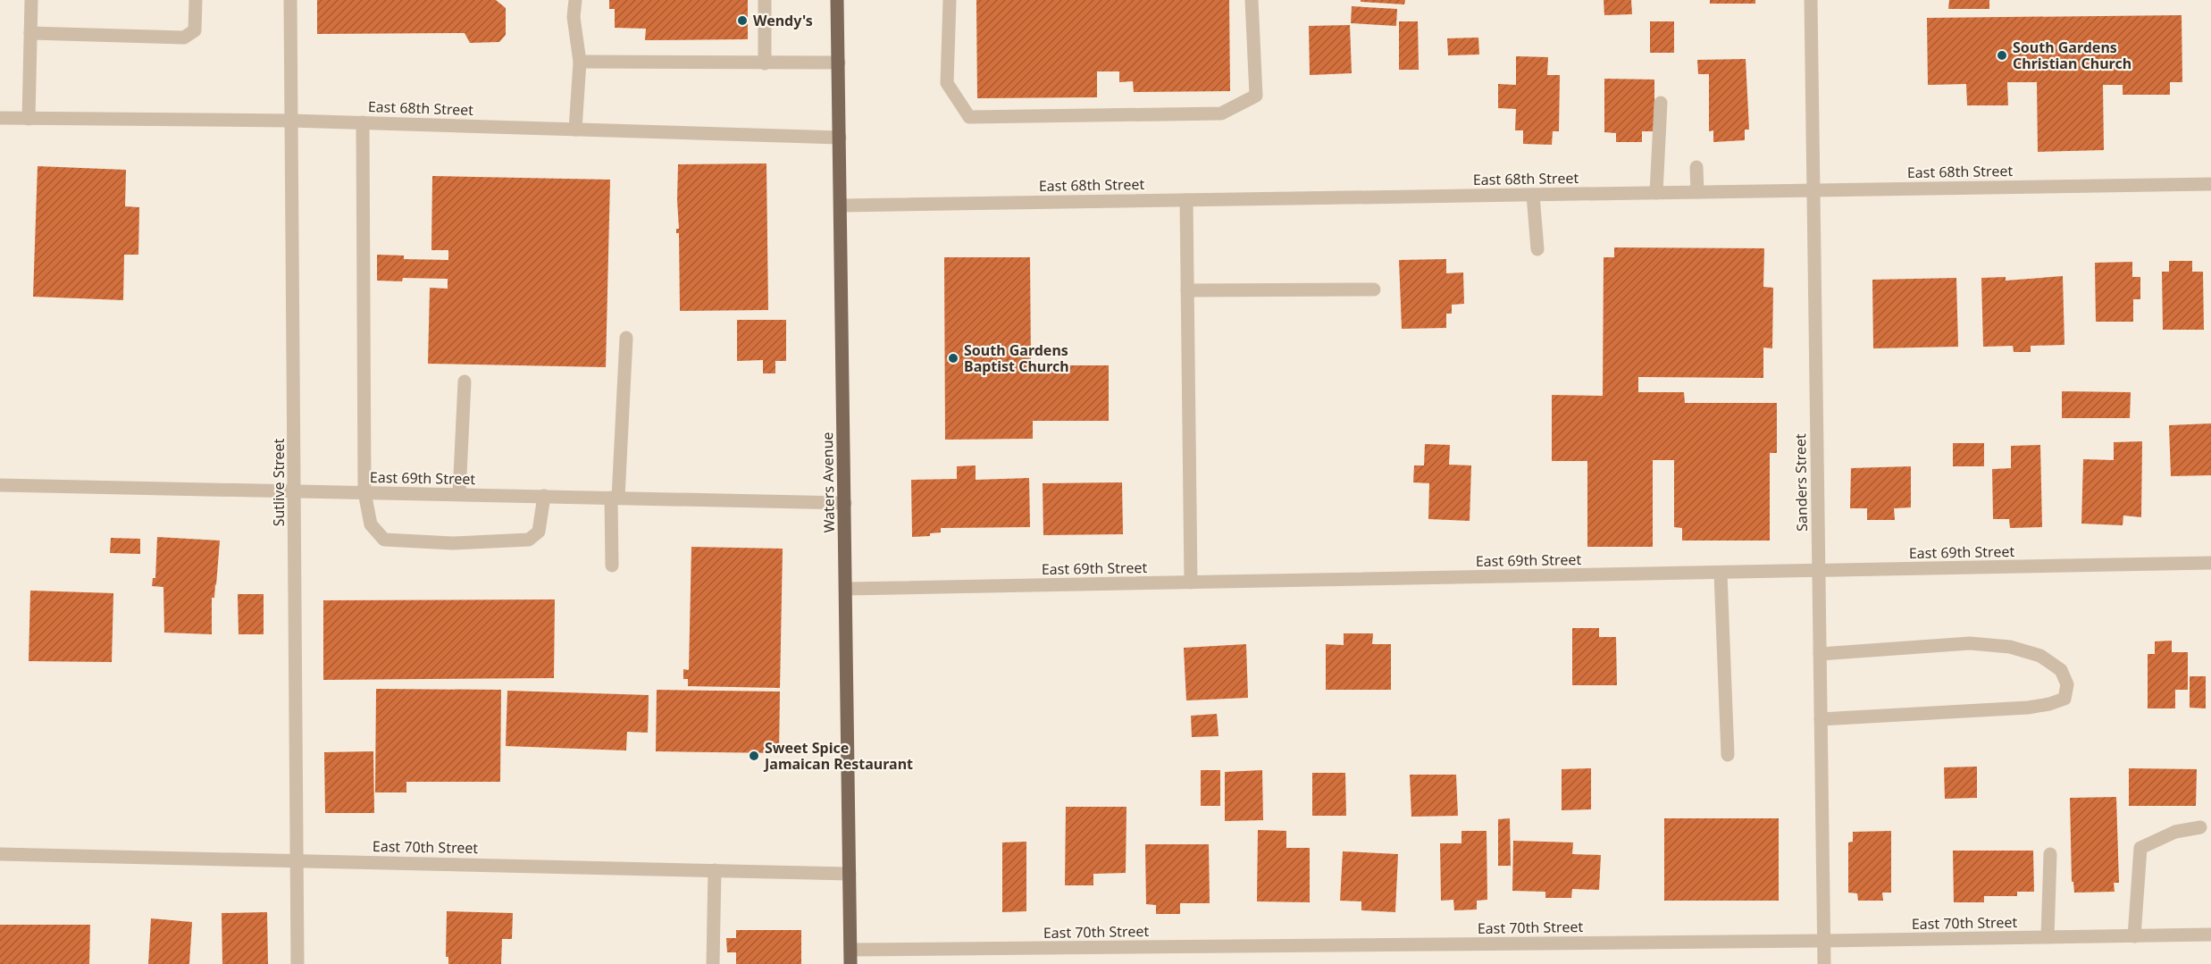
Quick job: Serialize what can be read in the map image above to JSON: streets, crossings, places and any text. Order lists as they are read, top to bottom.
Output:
{
  "streets": {
    "main road": ["Waters Avenue"],
    "street": [
      "East 68th Street",
      "East 69th Street",
      "Sutlive Street",
      "Sanders Street",
      "East 70th Street"
    ]
  },
  "crossings": [
    ["East 68th Street", "Sutlive Street"],
    ["East 68th Street", "Waters Avenue"],
    ["East 68th Street", "Sanders Street"],
    ["East 69th Street", "Sutlive Street"],
    ["East 69th Street", "Waters Avenue"],
    ["East 69th Street", "Sanders Street"],
    ["Sutlive Street", "East 70th Street"],
    ["Waters Avenue", "East 70th Street"],
    ["Sanders Street", "East 70th Street"]
  ],
  "places": [
    "Wendy's",
    "South Gardens Christian Church",
    "South Gardens Baptist Church",
    "Sweet Spice Jamaican Restaurant"
  ]
}
